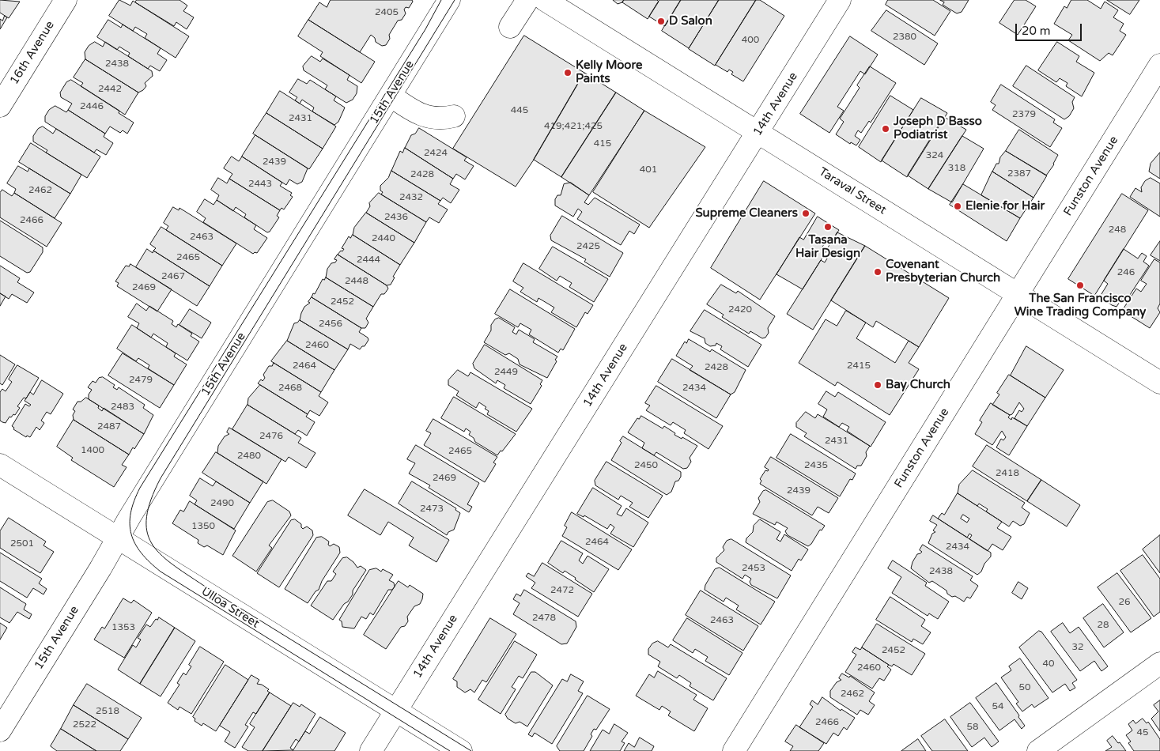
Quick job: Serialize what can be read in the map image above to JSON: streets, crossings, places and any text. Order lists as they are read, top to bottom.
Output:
{
  "streets": {
    "street": [
      "16th Avenue",
      "15th Avenue",
      "14th Avenue",
      "Funston Avenue",
      "Taraval Street",
      "Ulloa Street"
    ]
  },
  "crossings": [
    ["15th Avenue", "Ulloa Street"],
    ["14th Avenue", "Taraval Street"],
    ["14th Avenue", "Ulloa Street"],
    ["Funston Avenue", "Taraval Street"]
  ],
  "places": [
    "D Salon",
    "Kelly Moore Paints",
    "Joseph D Basso Podiatrist",
    "Elenie for Hair",
    "Supreme Cleaners",
    "Tasana Hair Design",
    "Covenant Presbyterian Church",
    "The San Francisco Wine Trading Company",
    "Bay Church"
  ],
  "house_numbers": [
    "2405",
    "2380",
    "400",
    "2438",
    "2442",
    "2446",
    "445",
    "2379",
    "2431",
    "419;421;425",
    "415",
    "2424",
    "324",
    "2439",
    "318",
    "401",
    "2387",
    "2428",
    "2443",
    "2462",
    "2432",
    "2436",
    "2466",
    "248",
    "2463",
    "2440",
    "2425",
    "2465",
    "2444",
    "246",
    "2467",
    "2448",
    "2469",
    "2452",
    "2420",
    "2456",
    "2460",
    "2464",
    "2415",
    "2428",
    "2449",
    "2479",
    "2468",
    "2434",
    "2483",
    "2487",
    "2476",
    "2431",
    "1400",
    "2465",
    "2480",
    "2450",
    "2435",
    "2418",
    "2469",
    "2439",
    "2490",
    "2473",
    "1350",
    "2464",
    "2501",
    "2434",
    "2453",
    "2438",
    "2472",
    "26",
    "2478",
    "2463",
    "28",
    "1353",
    "32",
    "2452",
    "40",
    "2460",
    "50",
    "2462",
    "54",
    "2518",
    "2466",
    "2522",
    "58",
    "45"
  ],
  "scale_bar": "20 m"
}
